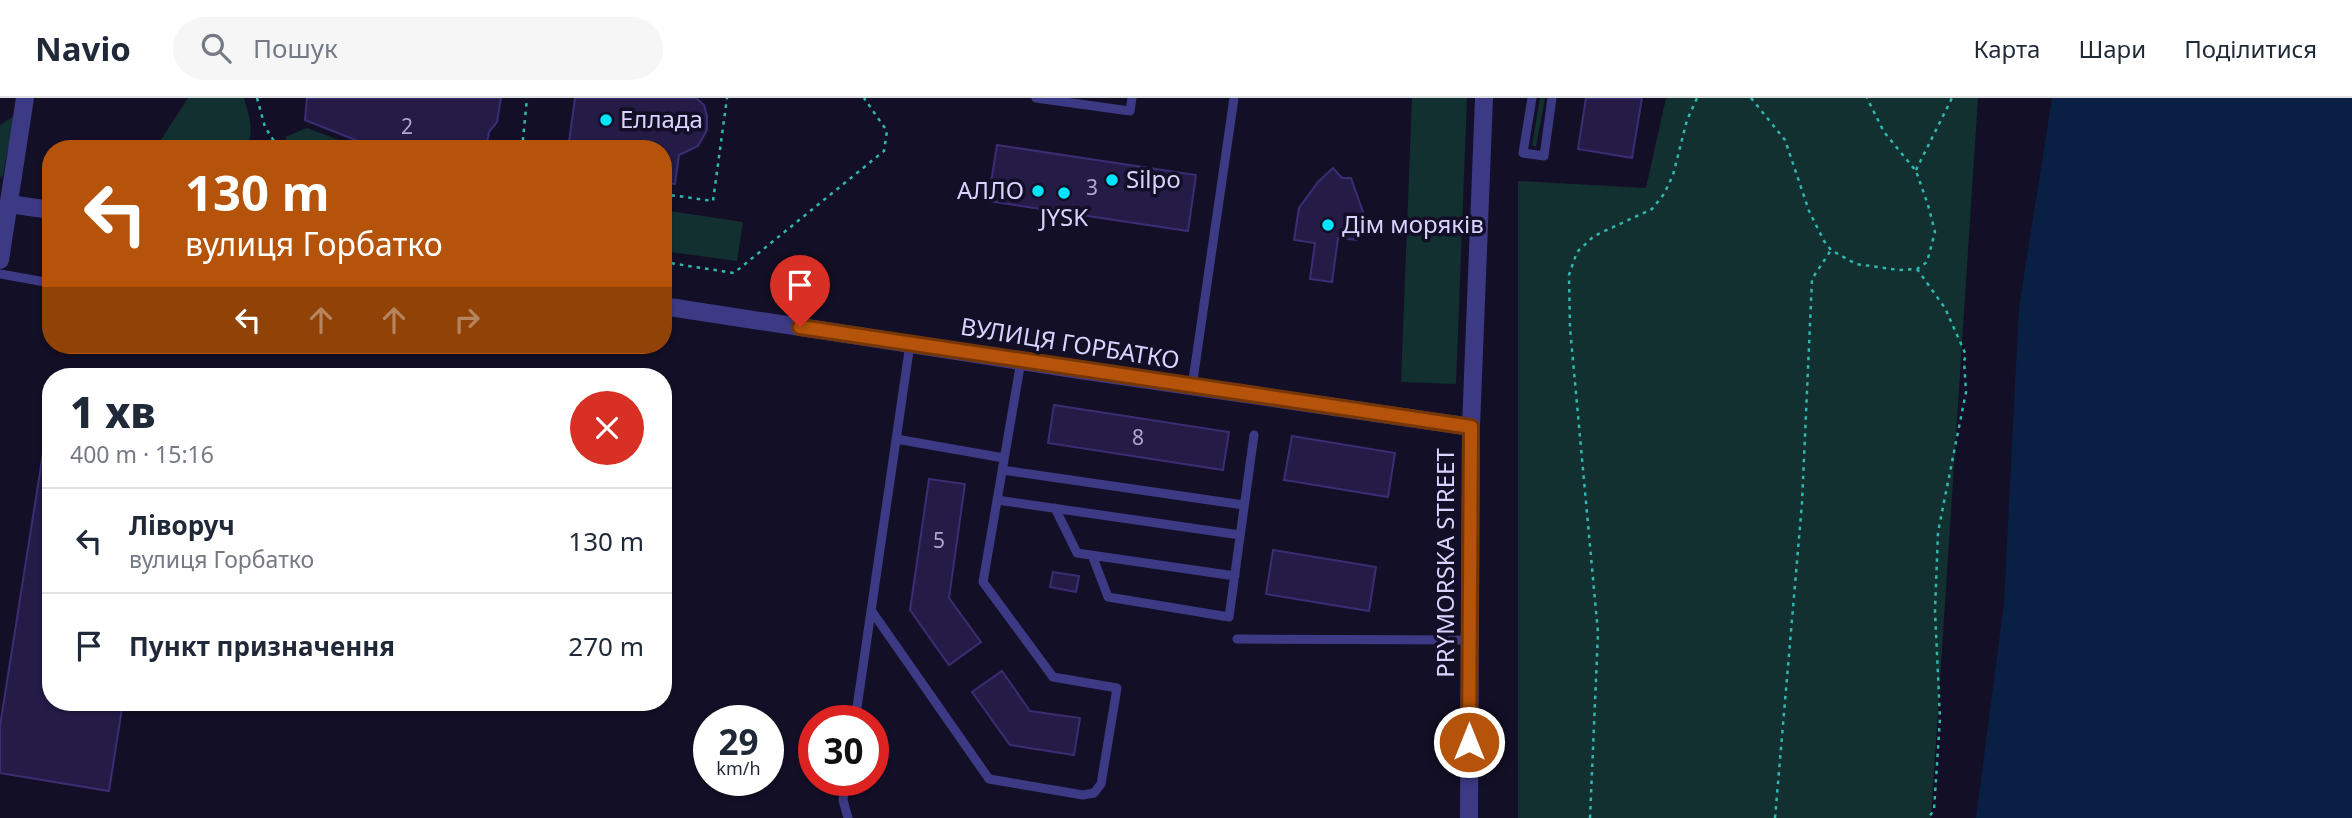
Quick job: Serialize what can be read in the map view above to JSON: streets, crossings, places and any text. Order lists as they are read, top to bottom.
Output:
{
  "streets": {
    "street": ["ВУЛИЦЯ ГОРБАТКО", "PRYMORSKA STREET"]
  },
  "crossings": [
    ["ВУЛИЦЯ ГОРБАТКО", "PRYMORSKA STREET"]
  ],
  "places": [
    "Еллада",
    "Silpo",
    "АЛЛО",
    "JYSK",
    "Дім моряків"
  ],
  "house_numbers": [
    "2",
    "3",
    "8",
    "5"
  ],
  "page": {
    "header": "Navio",
    "search": "Пошук",
    "nav": ["Карта", "Шари", "Поділитися"],
    "turn": ["130 m", "вулиця Горбатко"],
    "heading": ["1 хв", "400 m · 15:16"],
    "list": [
      {
        "name": "Ліворуч",
        "note": "вулиця Горбатко",
        "value": "130 m"
      },
      {
        "name": "Пункт призначення",
        "value": "270 m"
      }
    ],
    "speed": "29 km/h",
    "limit": "30"
  }
}
